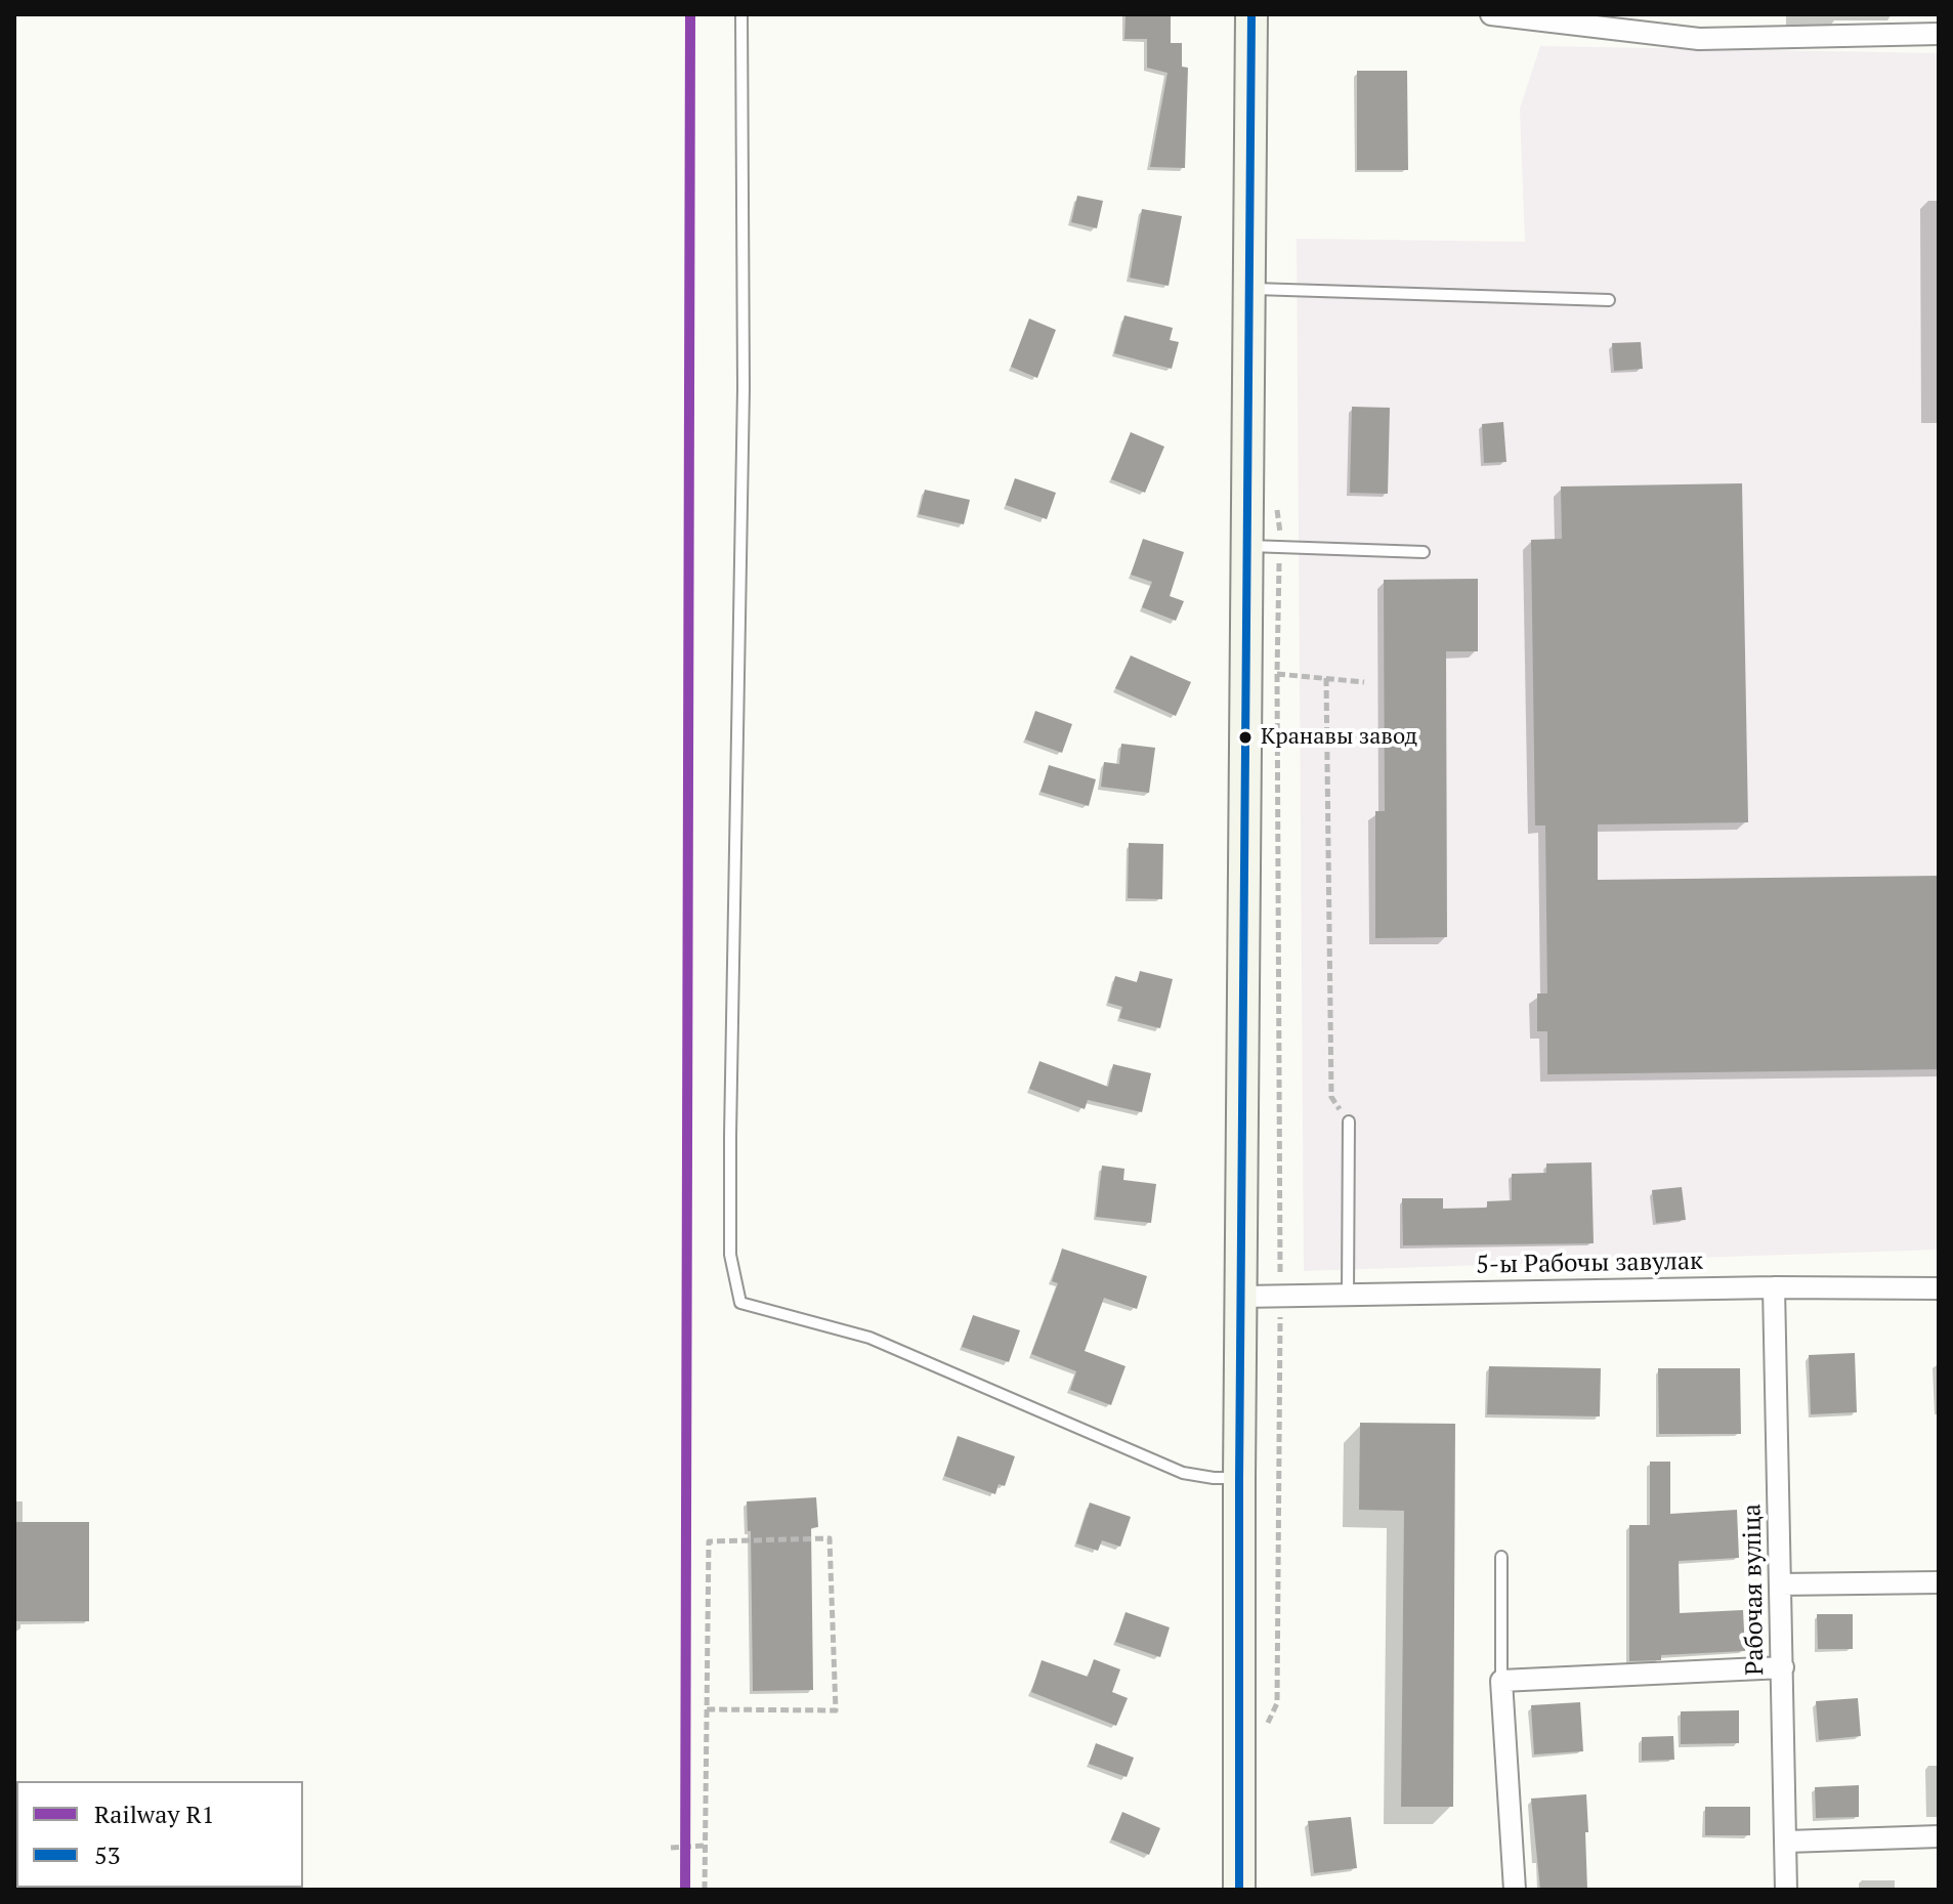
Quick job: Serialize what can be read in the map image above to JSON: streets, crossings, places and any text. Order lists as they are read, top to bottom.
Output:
{
  "streets": {
    "street": ["5-ы Рабочы завулак", "Рабочая вуліца"]
  },
  "crossings": [
    ["5-ы Рабочы завулак", "Рабочая вуліца"]
  ],
  "places": ["Кранавы завод"],
  "lines": ["rail line R1", "transit line 53"],
  "legend": ["Railway R1", "53"]
}
